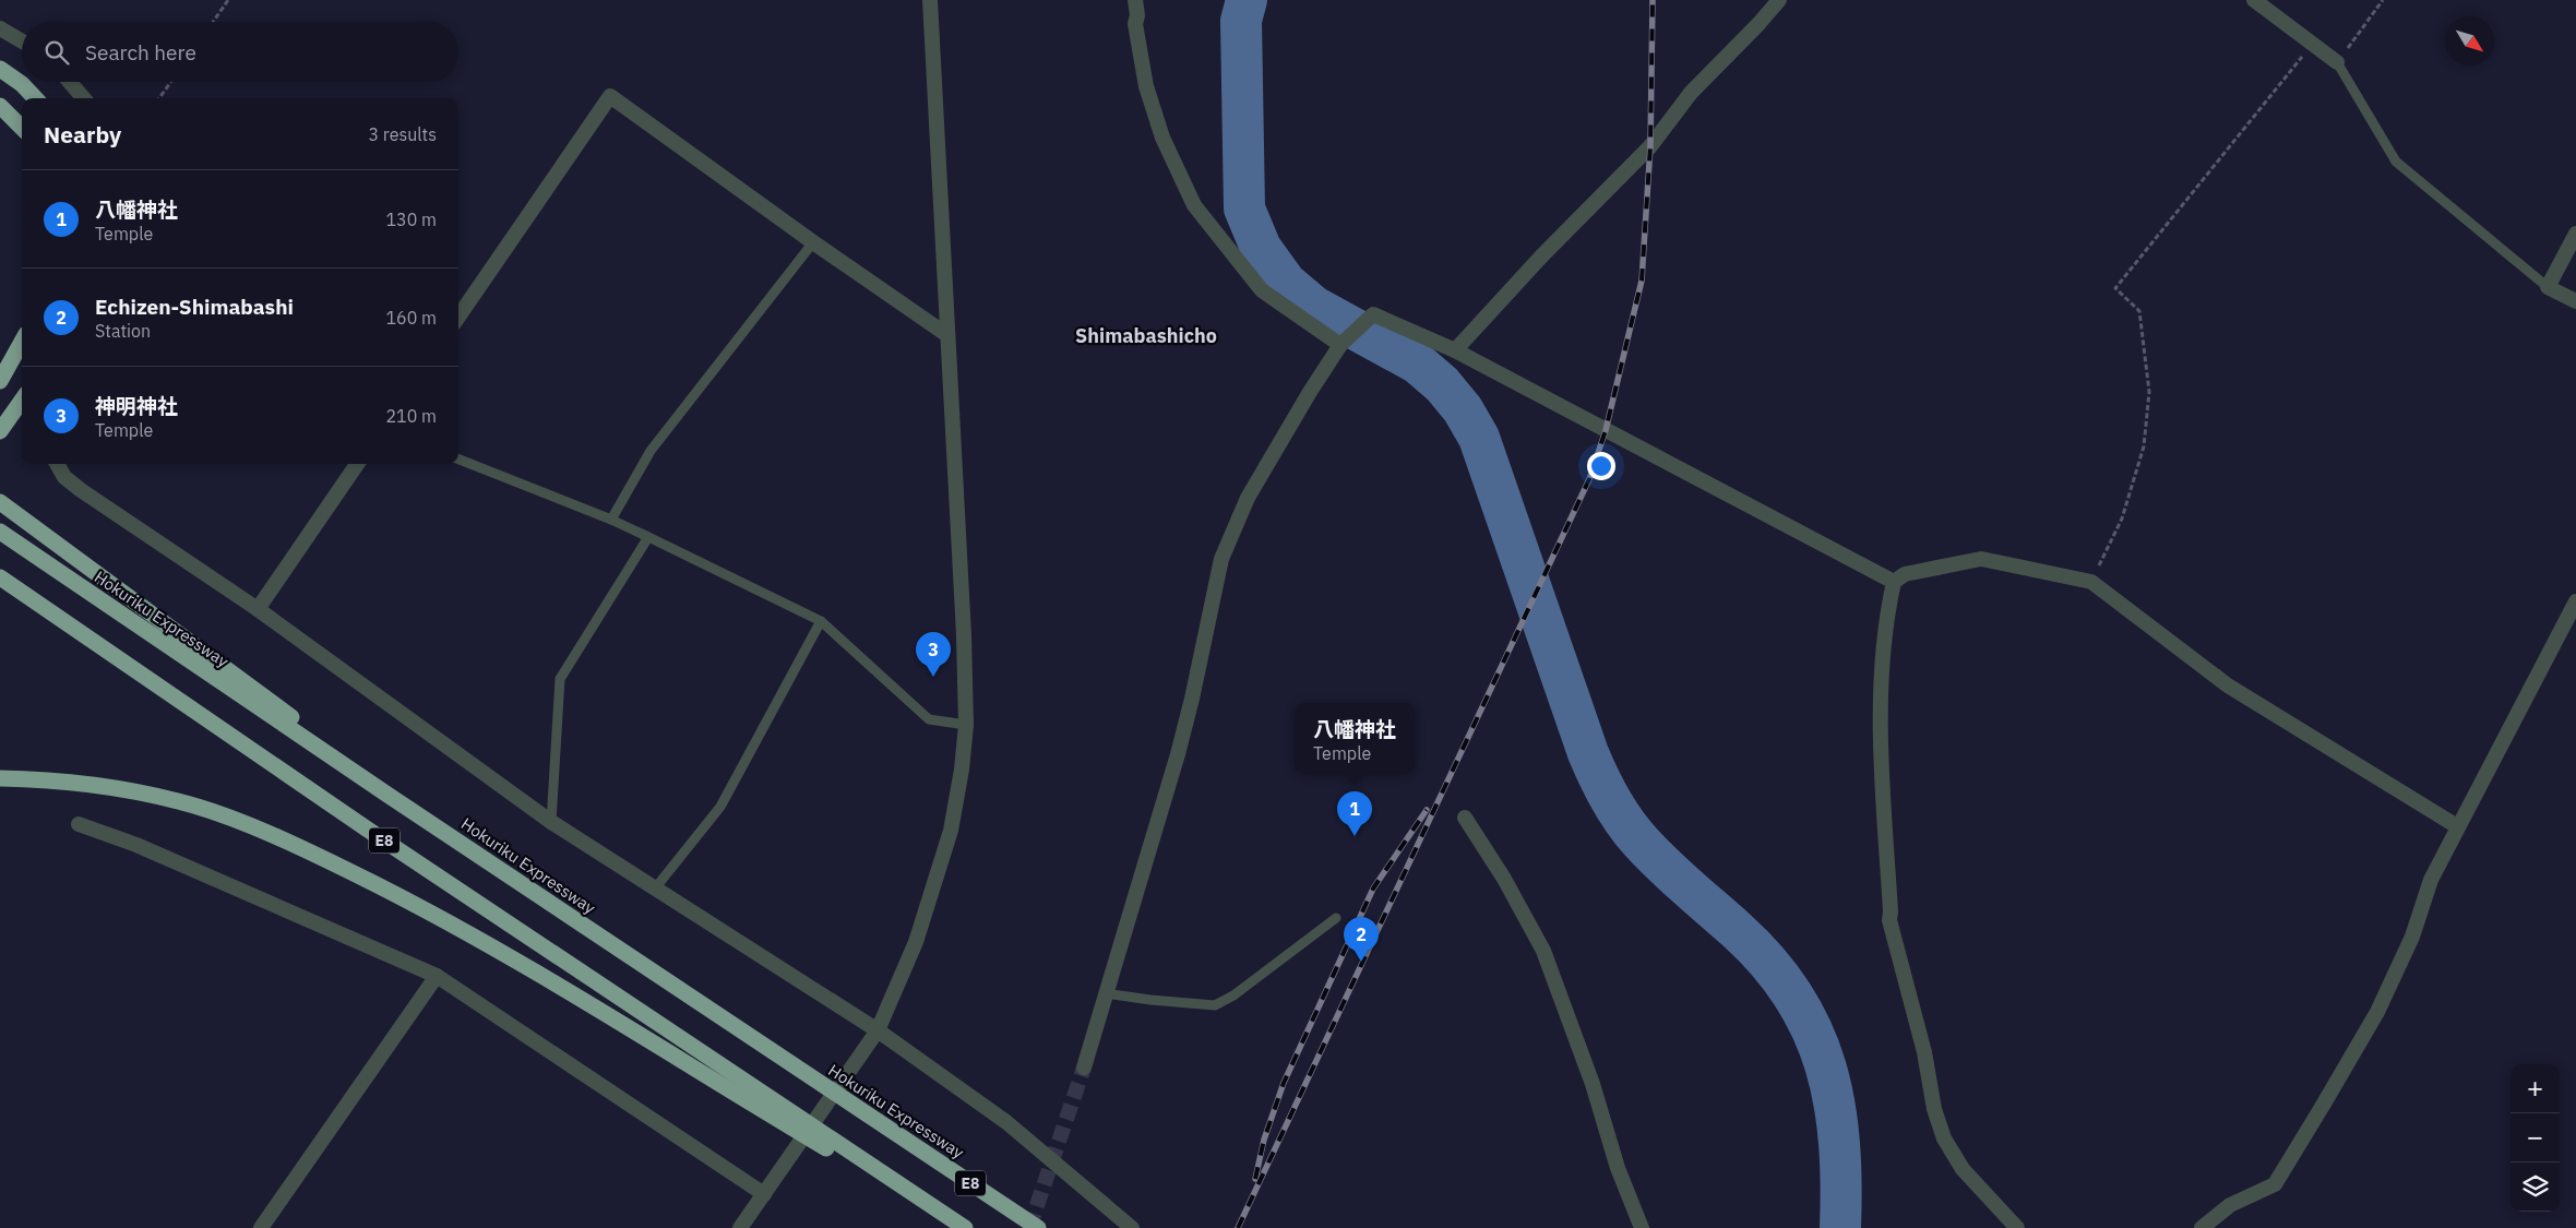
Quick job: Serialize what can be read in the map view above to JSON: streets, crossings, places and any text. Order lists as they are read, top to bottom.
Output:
{
  "streets": {
    "highway": ["Hokuriku Expressway", "E8"]
  },
  "districts": ["Shimabashicho"],
  "north": "bottom right",
  "page": {
    "search": "Search here",
    "heading": ["Nearby", "3 results"],
    "list": [
      {
        "mark": "1",
        "name": "八幡神社",
        "note": "Temple",
        "value": "130 m"
      },
      {
        "mark": "2",
        "name": "Echizen-Shimabashi",
        "note": "Station",
        "value": "160 m"
      },
      {
        "mark": "3",
        "name": "神明神社",
        "note": "Temple",
        "value": "210 m"
      }
    ],
    "pins": ["3", "1", "2"],
    "popup": ["八幡神社", "Temple"],
    "map_buttons": ["+", "−"]
  }
}
